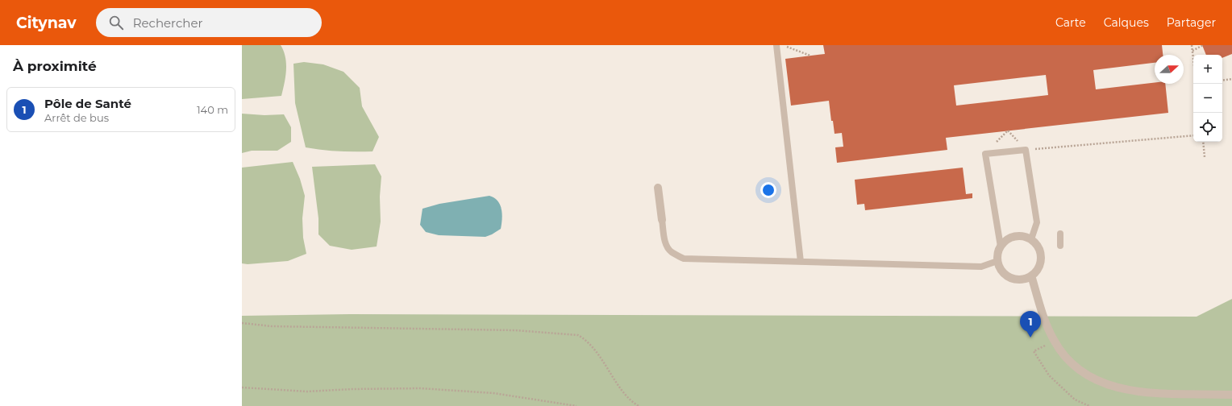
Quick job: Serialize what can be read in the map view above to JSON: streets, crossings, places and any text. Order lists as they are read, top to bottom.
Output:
{
  "north": "right",
  "page": {
    "header": "Citynav",
    "search": "Rechercher",
    "nav": ["Carte", "Calques", "Partager"],
    "heading": "À proximité",
    "map_buttons": ["+", "−"],
    "list": [
      {
        "mark": "1",
        "name": "Pôle de Santé",
        "note": "Arrêt de bus",
        "value": "140 m"
      }
    ],
    "pins": "1"
  }
}
